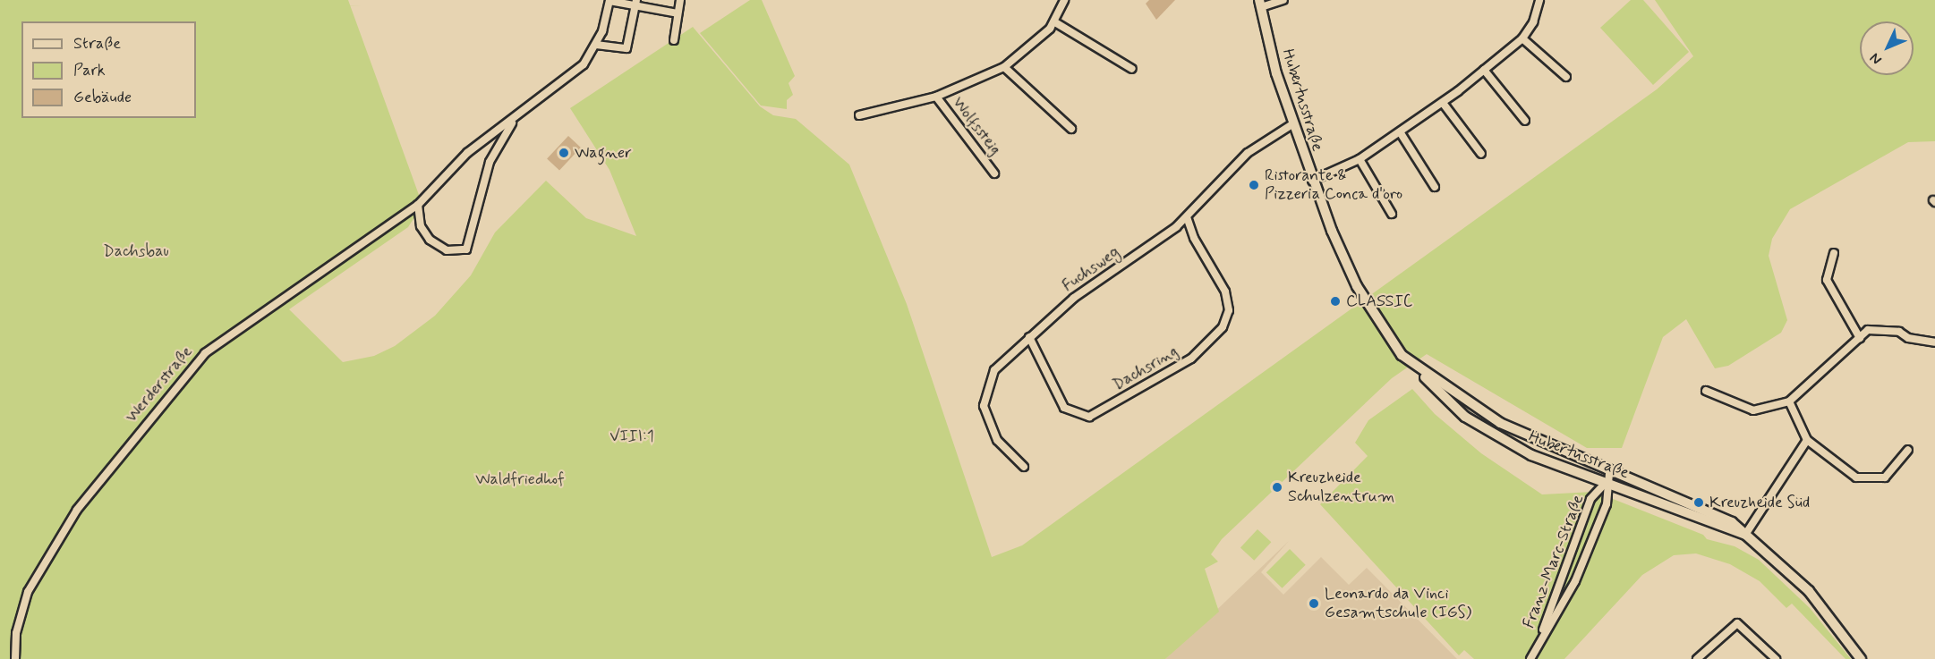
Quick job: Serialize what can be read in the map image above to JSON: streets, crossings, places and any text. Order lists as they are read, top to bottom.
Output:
{
  "streets": {
    "street": [
      "Hubertusstraße",
      "Wolfssteig",
      "Fuchsweg",
      "Dachsring",
      "Werderstraße",
      "Franz-Marc-Straße"
    ]
  },
  "crossings": [
    ["Hubertusstraße", "Fuchsweg"],
    ["Hubertusstraße", "Franz-Marc-Straße"],
    ["Fuchsweg", "Dachsring"]
  ],
  "parks": ["Dachsbau", "VIII:1", "Waldfriedhof"],
  "places": [
    "Wagner",
    "Ristorante & Pizzeria Conca d'oro",
    "CLASSIC",
    "Kreuzheide Schulzentrum",
    "Kreuzheide Süd",
    "Leonardo da Vinci Gesamtschule (IGS)"
  ],
  "legend": ["Straße", "Park", "Gebäude"],
  "north": "bottom left"
}
